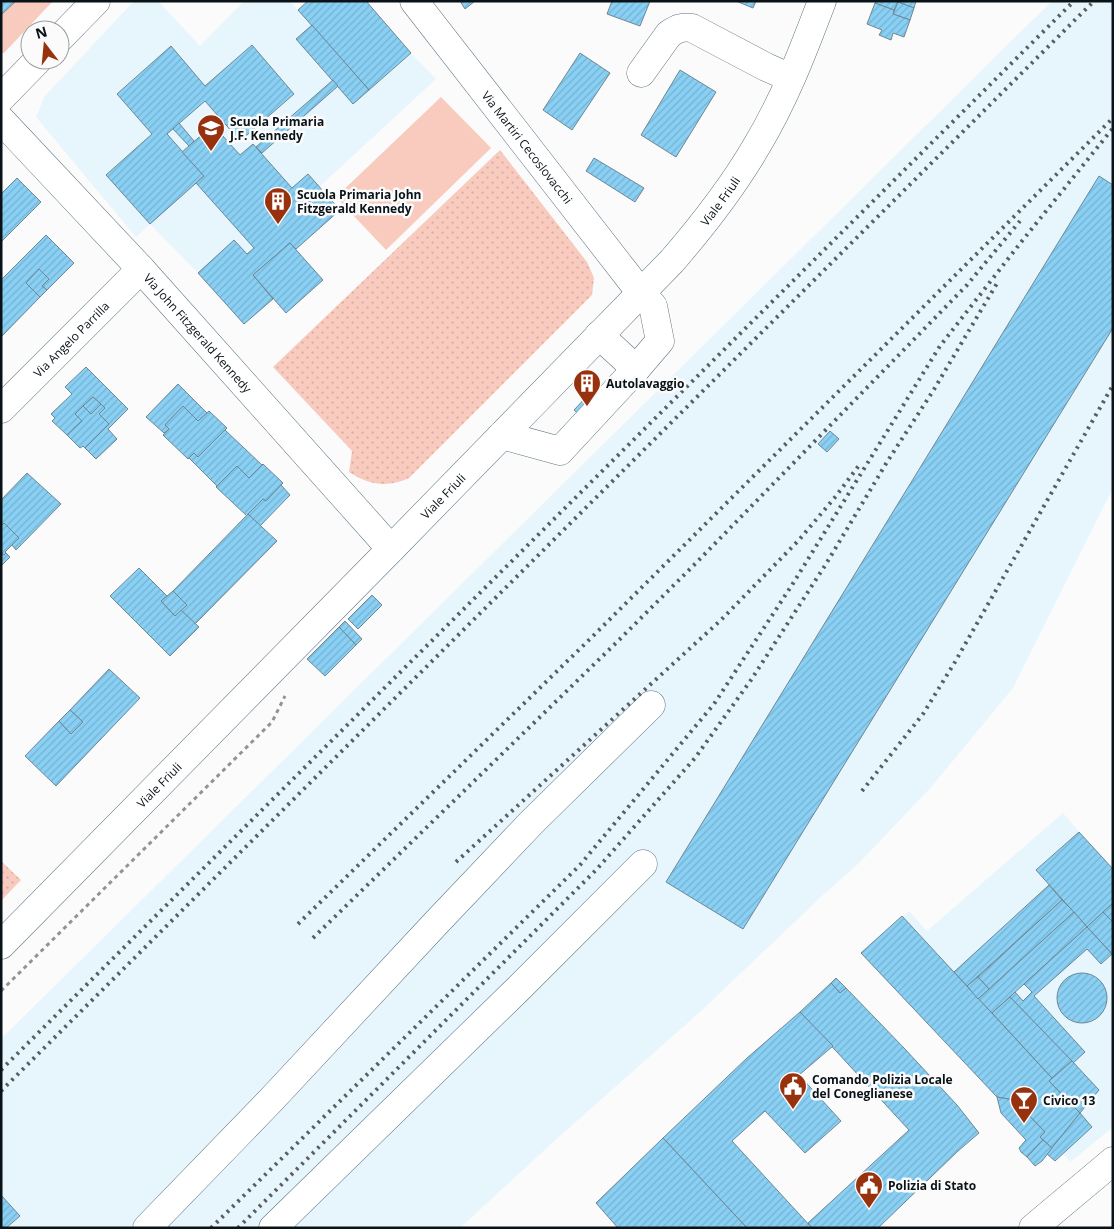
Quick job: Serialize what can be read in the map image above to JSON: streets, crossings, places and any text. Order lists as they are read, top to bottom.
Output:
{
  "streets": {
    "street": [
      "Via Martiri Cecoslovacchi",
      "Viale Friuli",
      "Via John Fitzgerald Kennedy",
      "Via Angelo Parrilla"
    ]
  },
  "crossings": [
    ["Via Martiri Cecoslovacchi", "Viale Friuli"],
    ["Viale Friuli", "Via John Fitzgerald Kennedy"],
    ["Via John Fitzgerald Kennedy", "Via Angelo Parrilla"]
  ],
  "places": {
    "school or university": ["Scuola Primaria J.F. Kennedy"],
    "building": ["Scuola Primaria John Fitzgerald Kennedy", "Autolavaggio"],
    "public building": ["Comando Polizia Locale del Coneglianese", "Polizia di Stato"],
    "bar": ["Civico 13"]
  },
  "north": "top"
}
